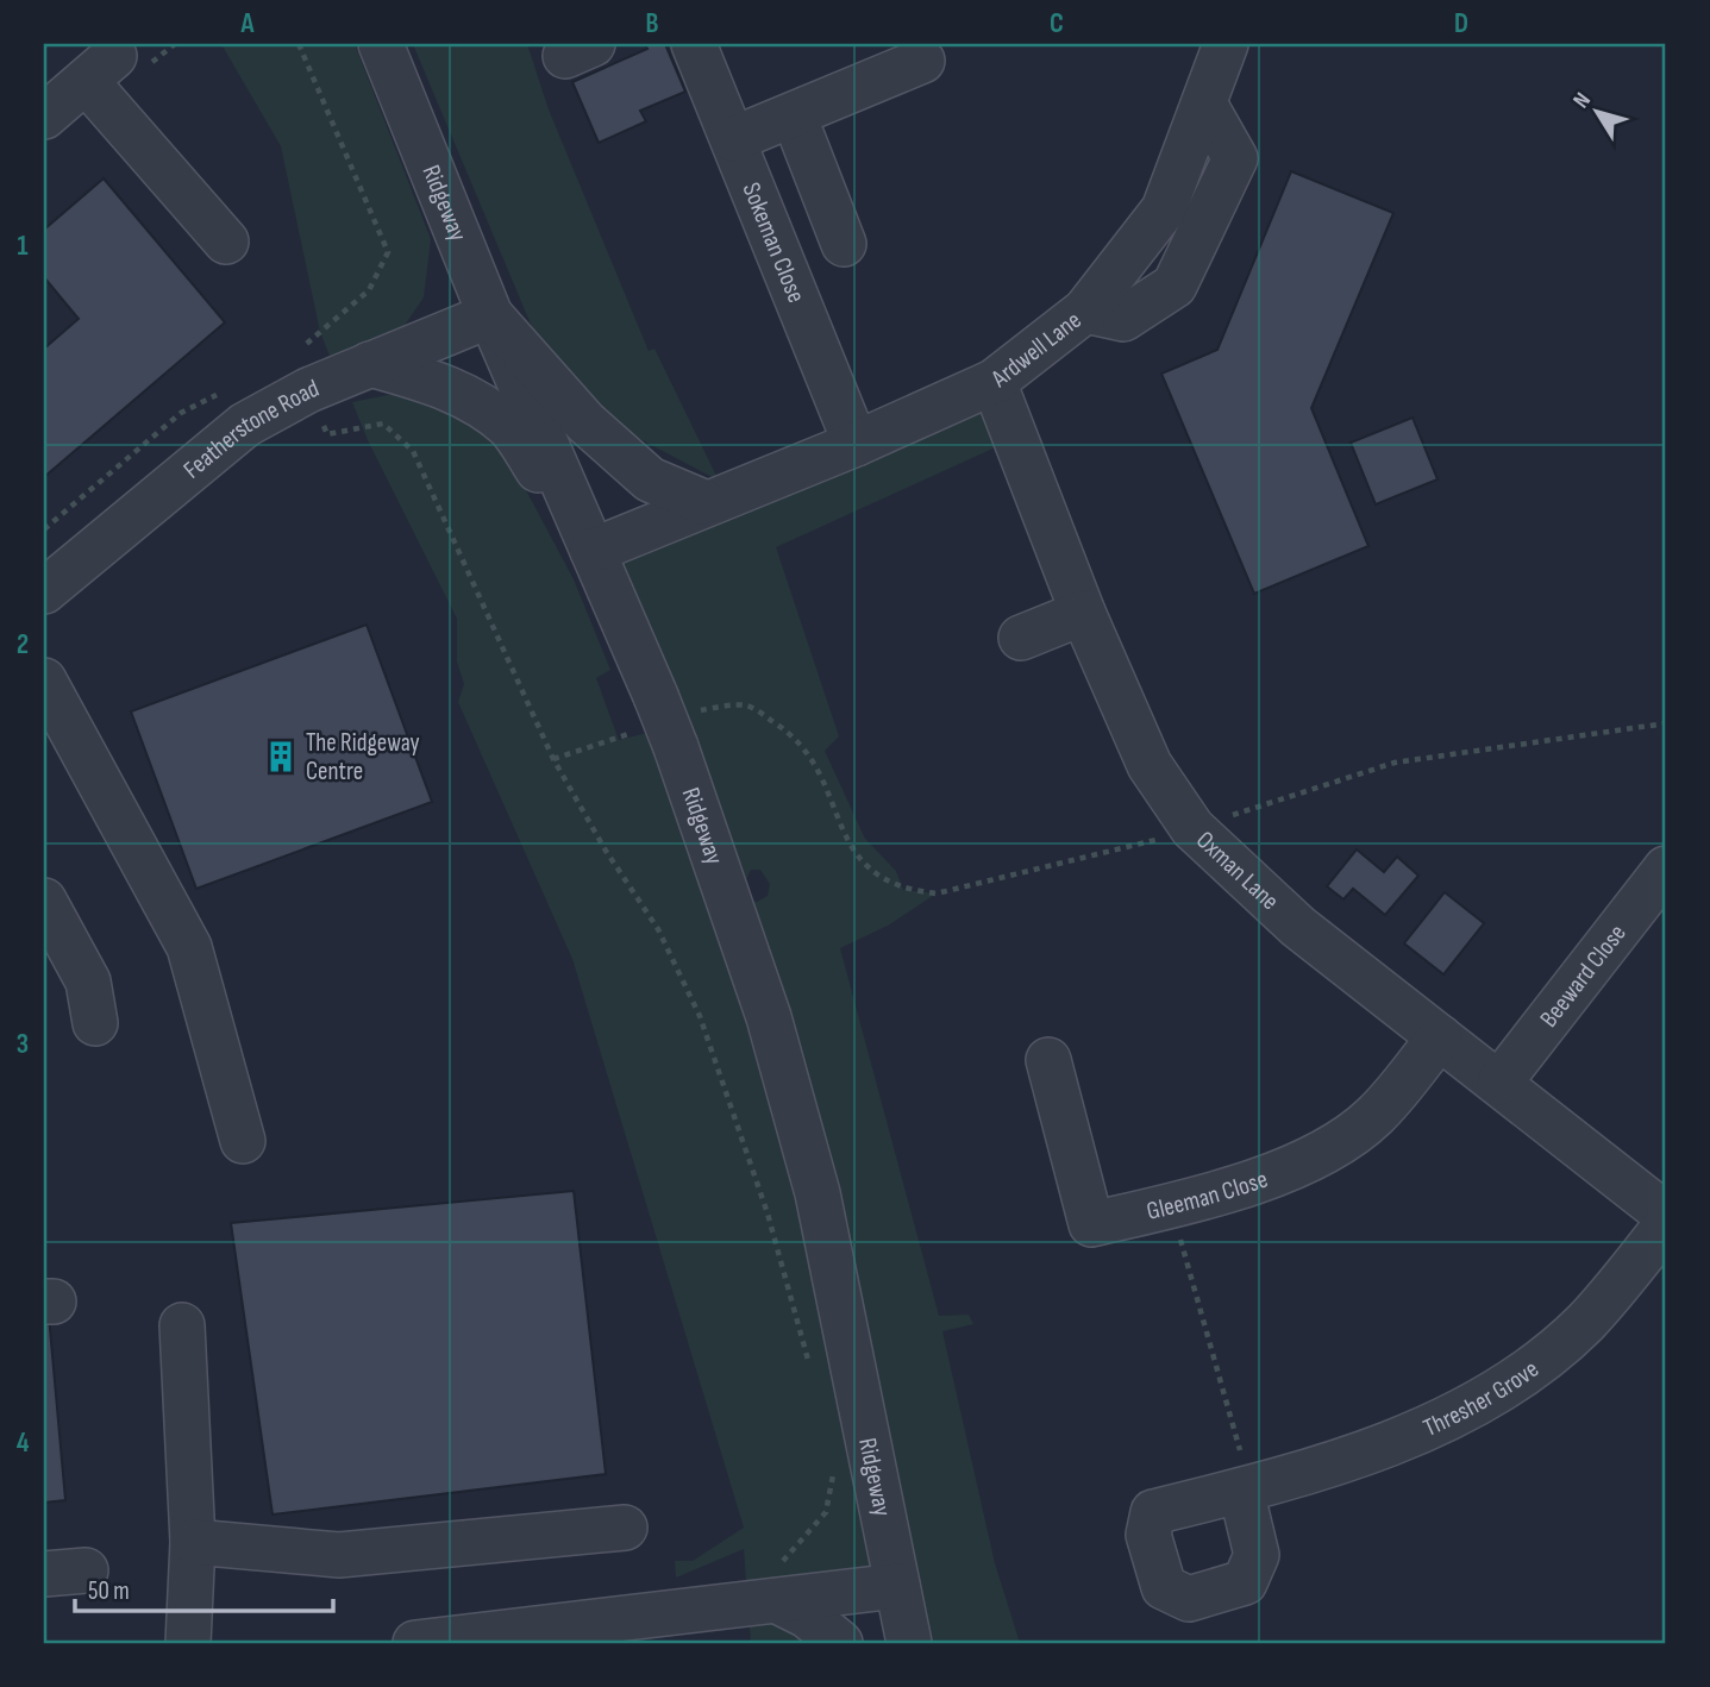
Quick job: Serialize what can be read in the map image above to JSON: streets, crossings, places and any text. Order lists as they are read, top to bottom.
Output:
{
  "streets": {
    "street": [
      "Ridgeway",
      "Sokeman Close",
      "Ardwell Lane",
      "Featherstone Road",
      "Oxman Lane",
      "Beeward Close",
      "Gleeman Close",
      "Thresher Grove"
    ]
  },
  "crossings": [
    ["Ridgeway", "Ardwell Lane"],
    ["Ridgeway", "Featherstone Road"],
    ["Sokeman Close", "Ardwell Lane"],
    ["Ardwell Lane", "Oxman Lane"],
    ["Oxman Lane", "Beeward Close"],
    ["Oxman Lane", "Gleeman Close"]
  ],
  "places": {
    "building": ["The Ridgeway Centre"]
  },
  "scale_bar": "50 m",
  "north": "top left",
  "grid": {
    "columns": [
      "A",
      "B",
      "C",
      "D"
    ],
    "rows": [
      "1",
      "2",
      "3",
      "4"
    ]
  }
}
